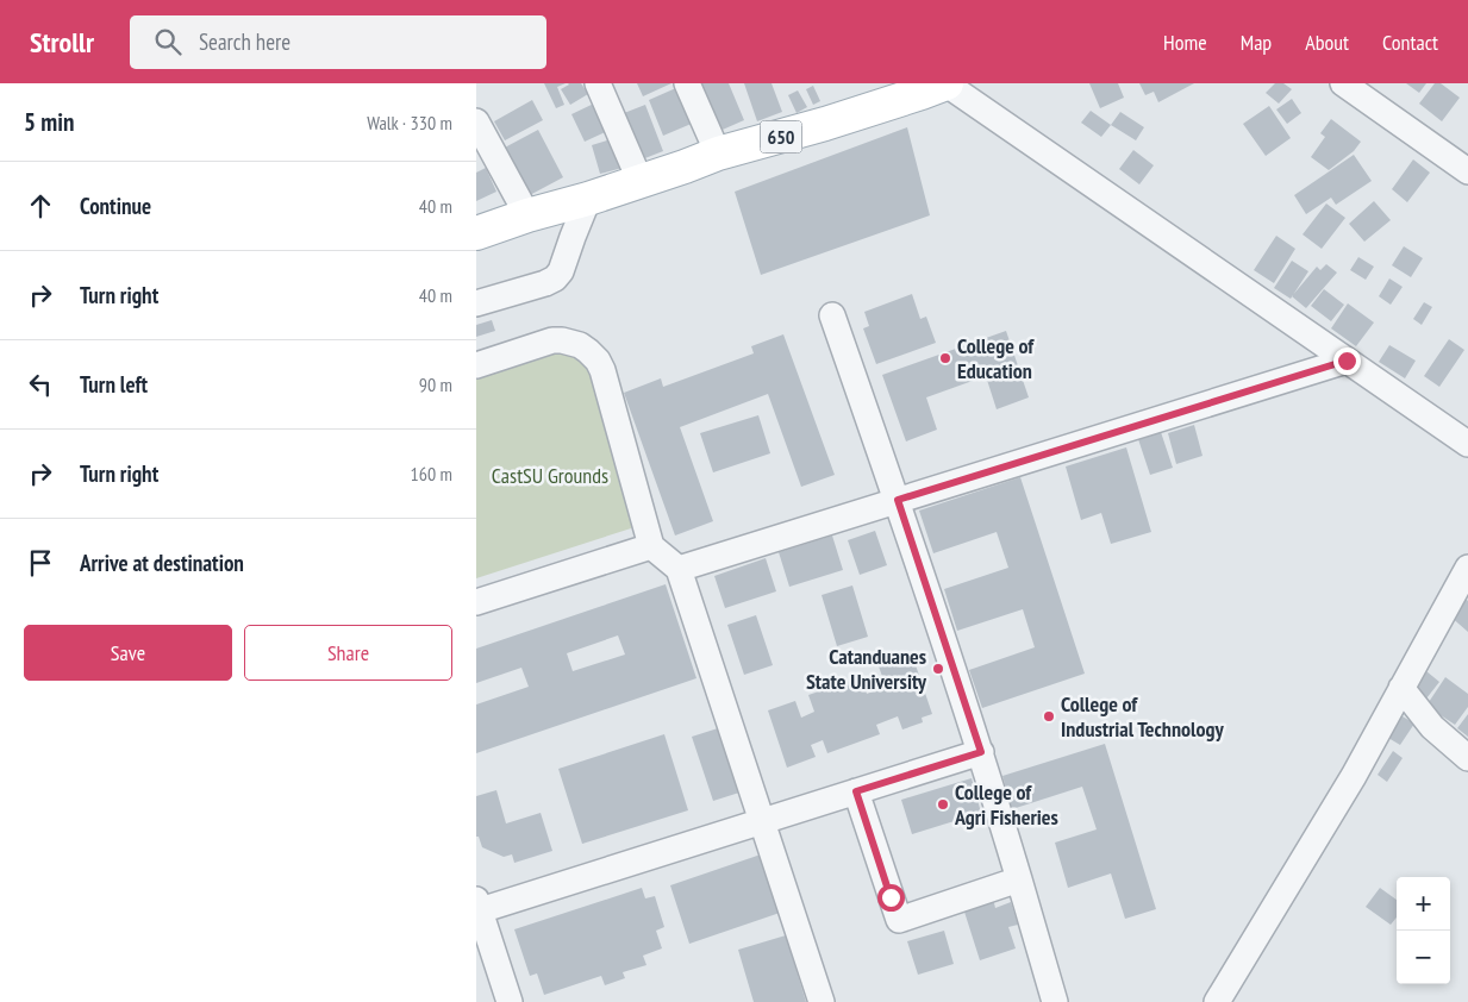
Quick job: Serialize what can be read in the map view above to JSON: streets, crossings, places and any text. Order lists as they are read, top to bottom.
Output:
{
  "streets": {
    "main road": ["650"]
  },
  "parks": ["CastSU Grounds"],
  "places": [
    "College of Education",
    "Catanduanes State University",
    "College of Industrial Technology",
    "College of Agri Fisheries"
  ],
  "page": {
    "header": "Strollr",
    "search": "Search here",
    "nav": [
      "Home",
      "Map",
      "About",
      "Contact"
    ],
    "heading": ["5 min", "Walk · 330 m"],
    "list": [
      ["Continue", "40 m"],
      ["Turn right", "40 m"],
      ["Turn left", "90 m"],
      ["Turn right", "160 m"],
      "Arrive at destination"
    ],
    "buttons": ["Save", "Share"],
    "map_buttons": ["+", "−"]
  }
}
